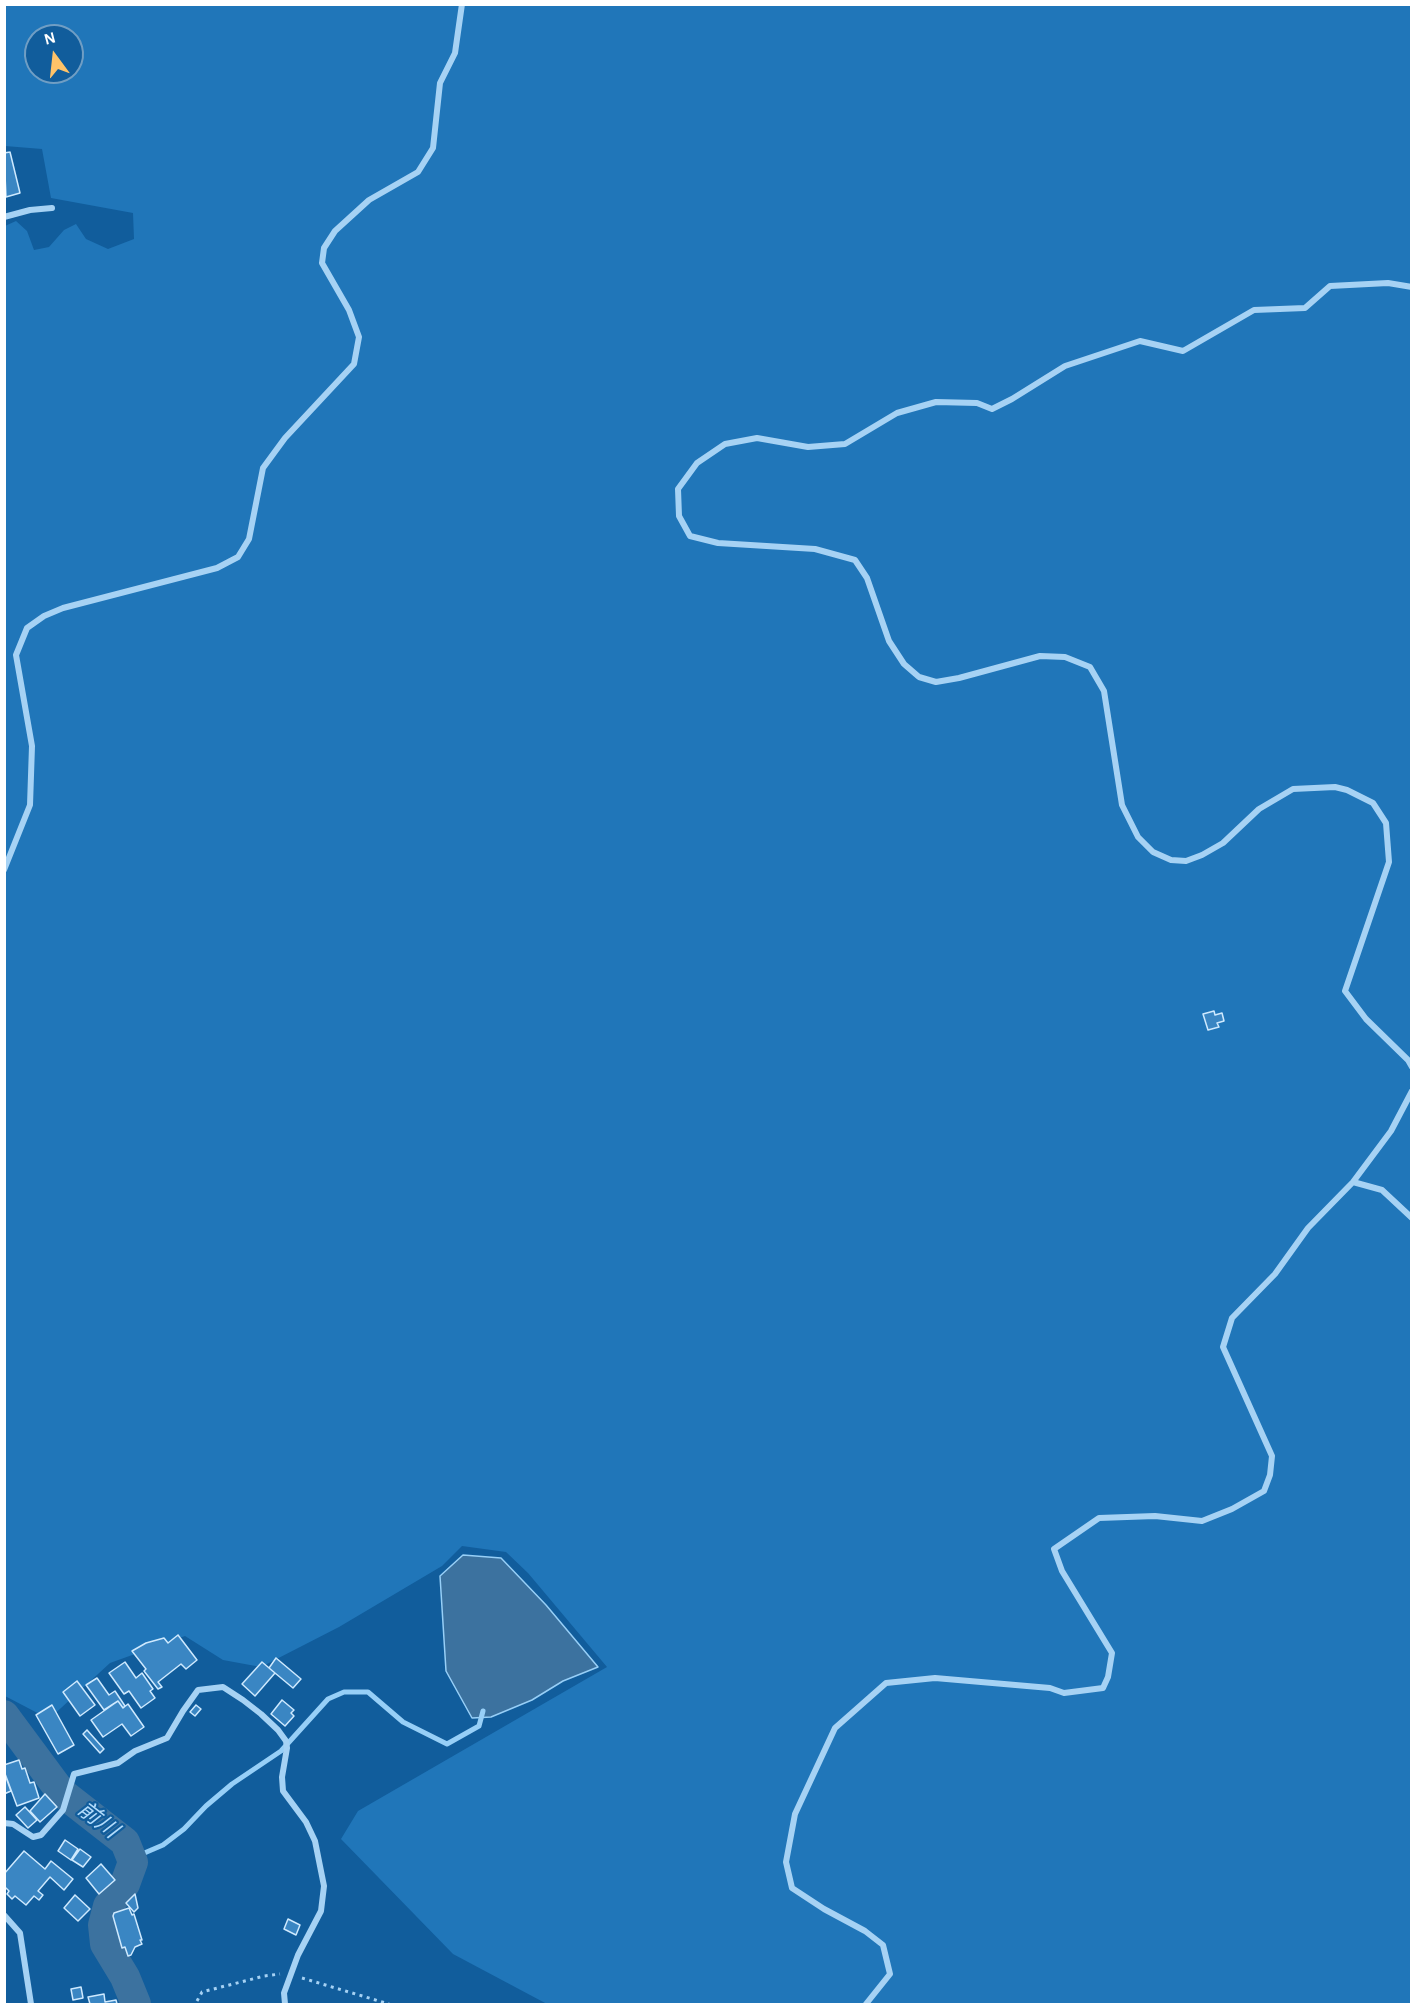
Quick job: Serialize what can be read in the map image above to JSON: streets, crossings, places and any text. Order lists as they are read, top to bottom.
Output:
{
  "water": ["前川"],
  "north": "top"
}
